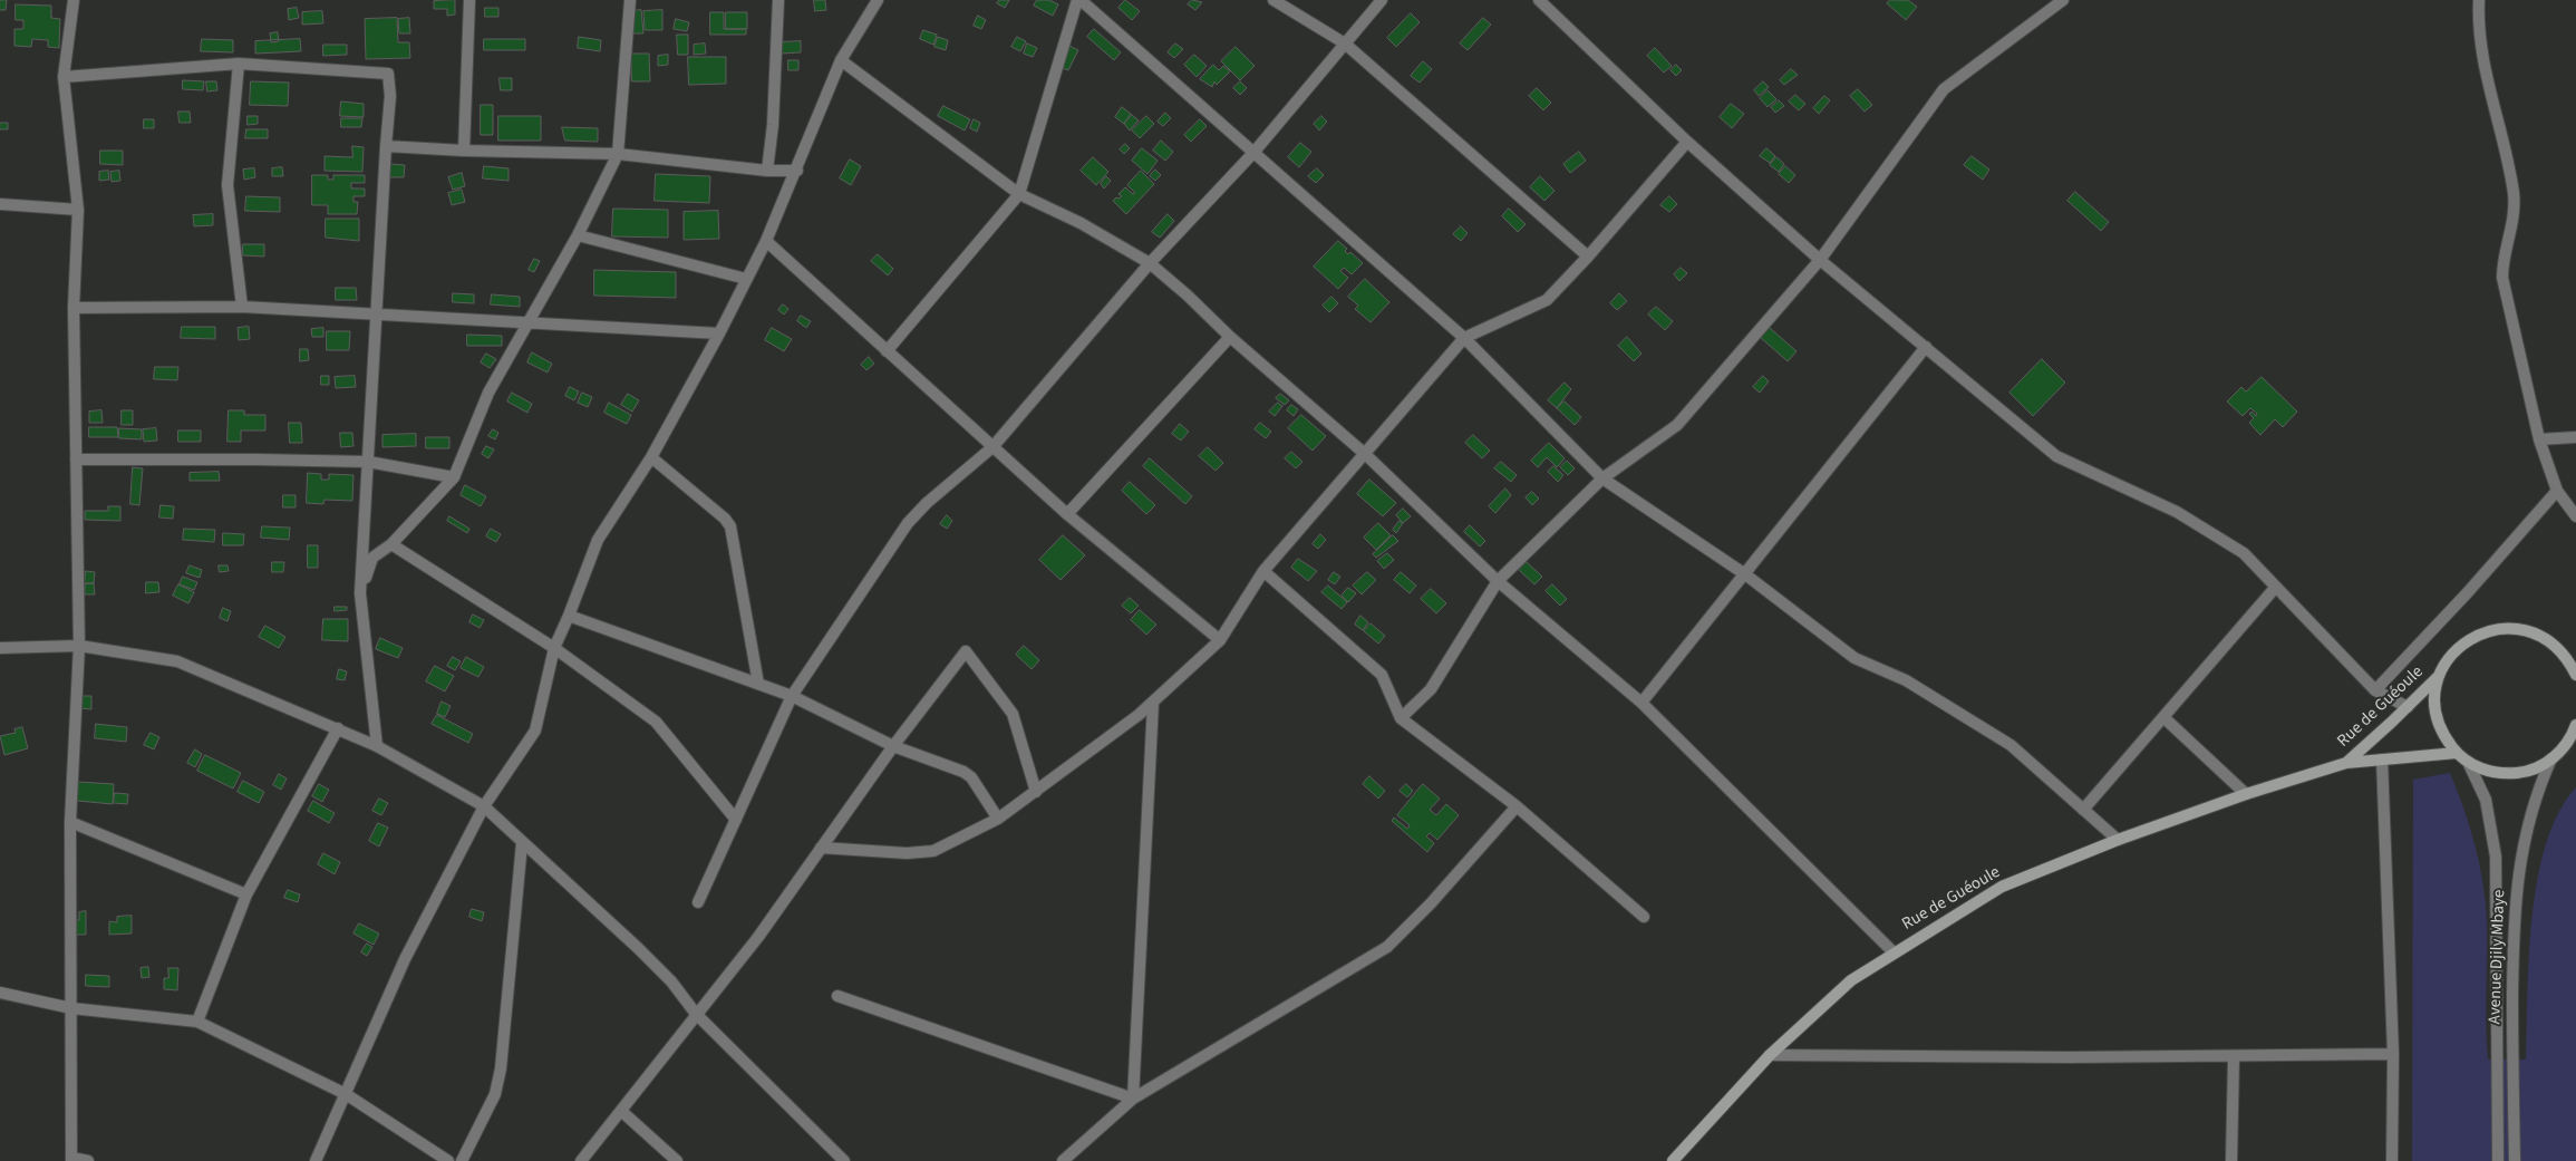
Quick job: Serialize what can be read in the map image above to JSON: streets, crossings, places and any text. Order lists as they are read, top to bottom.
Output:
{
  "streets": {
    "main road": ["Rue de Guéoule"],
    "street": ["Avenue Djily Mbaye"]
  }
}
